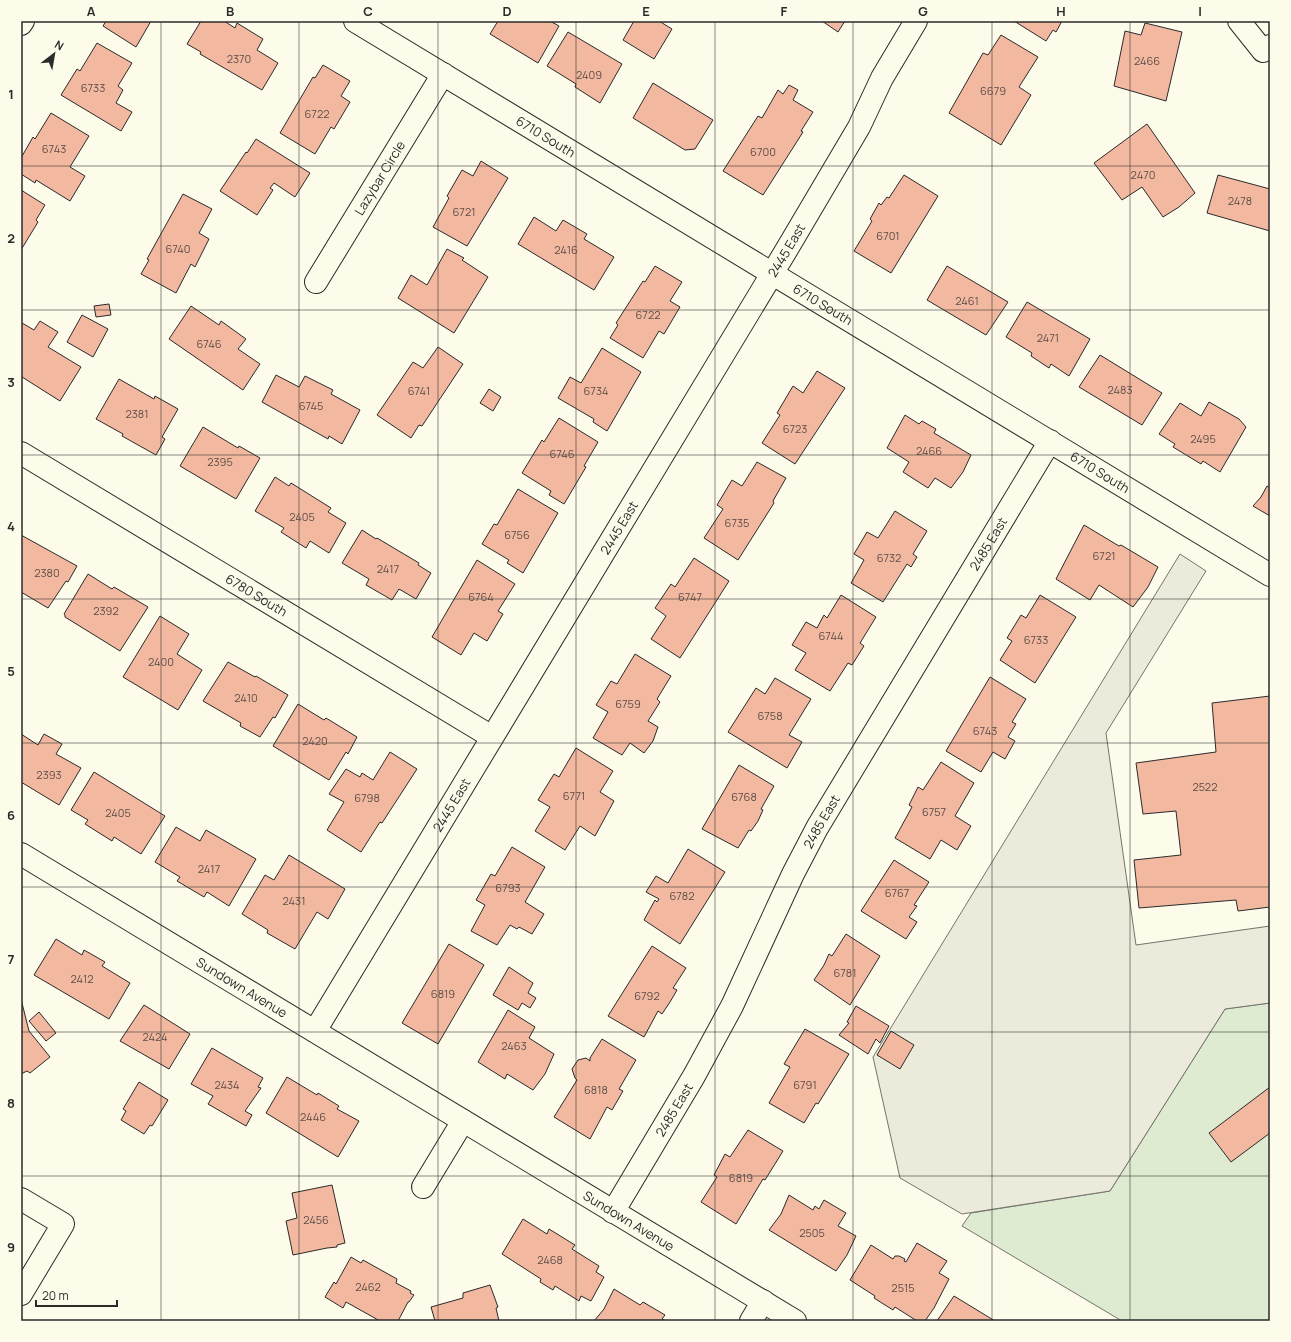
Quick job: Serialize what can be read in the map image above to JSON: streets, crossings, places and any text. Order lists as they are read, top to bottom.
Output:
{
  "streets": {
    "street": [
      "6710 South",
      "Lazybar Circle",
      "2445 East",
      "2485 East",
      "6780 South",
      "Sundown Avenue"
    ]
  },
  "crossings": [
    ["6710 South", "Lazybar Circle"],
    ["6710 South", "2445 East"],
    ["6710 South", "2485 East"],
    ["2445 East", "6780 South"],
    ["2445 East", "Sundown Avenue"],
    ["2485 East", "Sundown Avenue"]
  ],
  "house_numbers": [
    "2370",
    "2466",
    "2409",
    "6733",
    "6679",
    "6722",
    "6743",
    "6700",
    "2470",
    "2478",
    "6721",
    "6701",
    "6740",
    "2416",
    "2461",
    "6722",
    "2471",
    "6746",
    "2483",
    "6741",
    "6734",
    "6745",
    "2381",
    "6723",
    "2495",
    "2466",
    "6746",
    "2395",
    "2405",
    "6735",
    "6756",
    "6721",
    "6732",
    "2417",
    "2380",
    "6764",
    "6747",
    "2392",
    "6744",
    "6733",
    "2400",
    "2410",
    "6759",
    "6758",
    "6743",
    "2420",
    "2393",
    "2522",
    "6771",
    "6768",
    "6798",
    "6757",
    "2405",
    "2417",
    "6793",
    "6767",
    "6782",
    "2431",
    "6781",
    "2412",
    "6819",
    "6792",
    "2424",
    "2463",
    "2434",
    "6791",
    "6818",
    "2446",
    "6819",
    "2456",
    "2505",
    "2468",
    "2462",
    "2515"
  ],
  "scale_bar": "20 m",
  "north": "top right",
  "grid": {
    "columns": [
      "A",
      "B",
      "C",
      "D",
      "E",
      "F",
      "G",
      "H",
      "I"
    ],
    "rows": [
      "1",
      "2",
      "3",
      "4",
      "5",
      "6",
      "7",
      "8",
      "9"
    ]
  }
}
